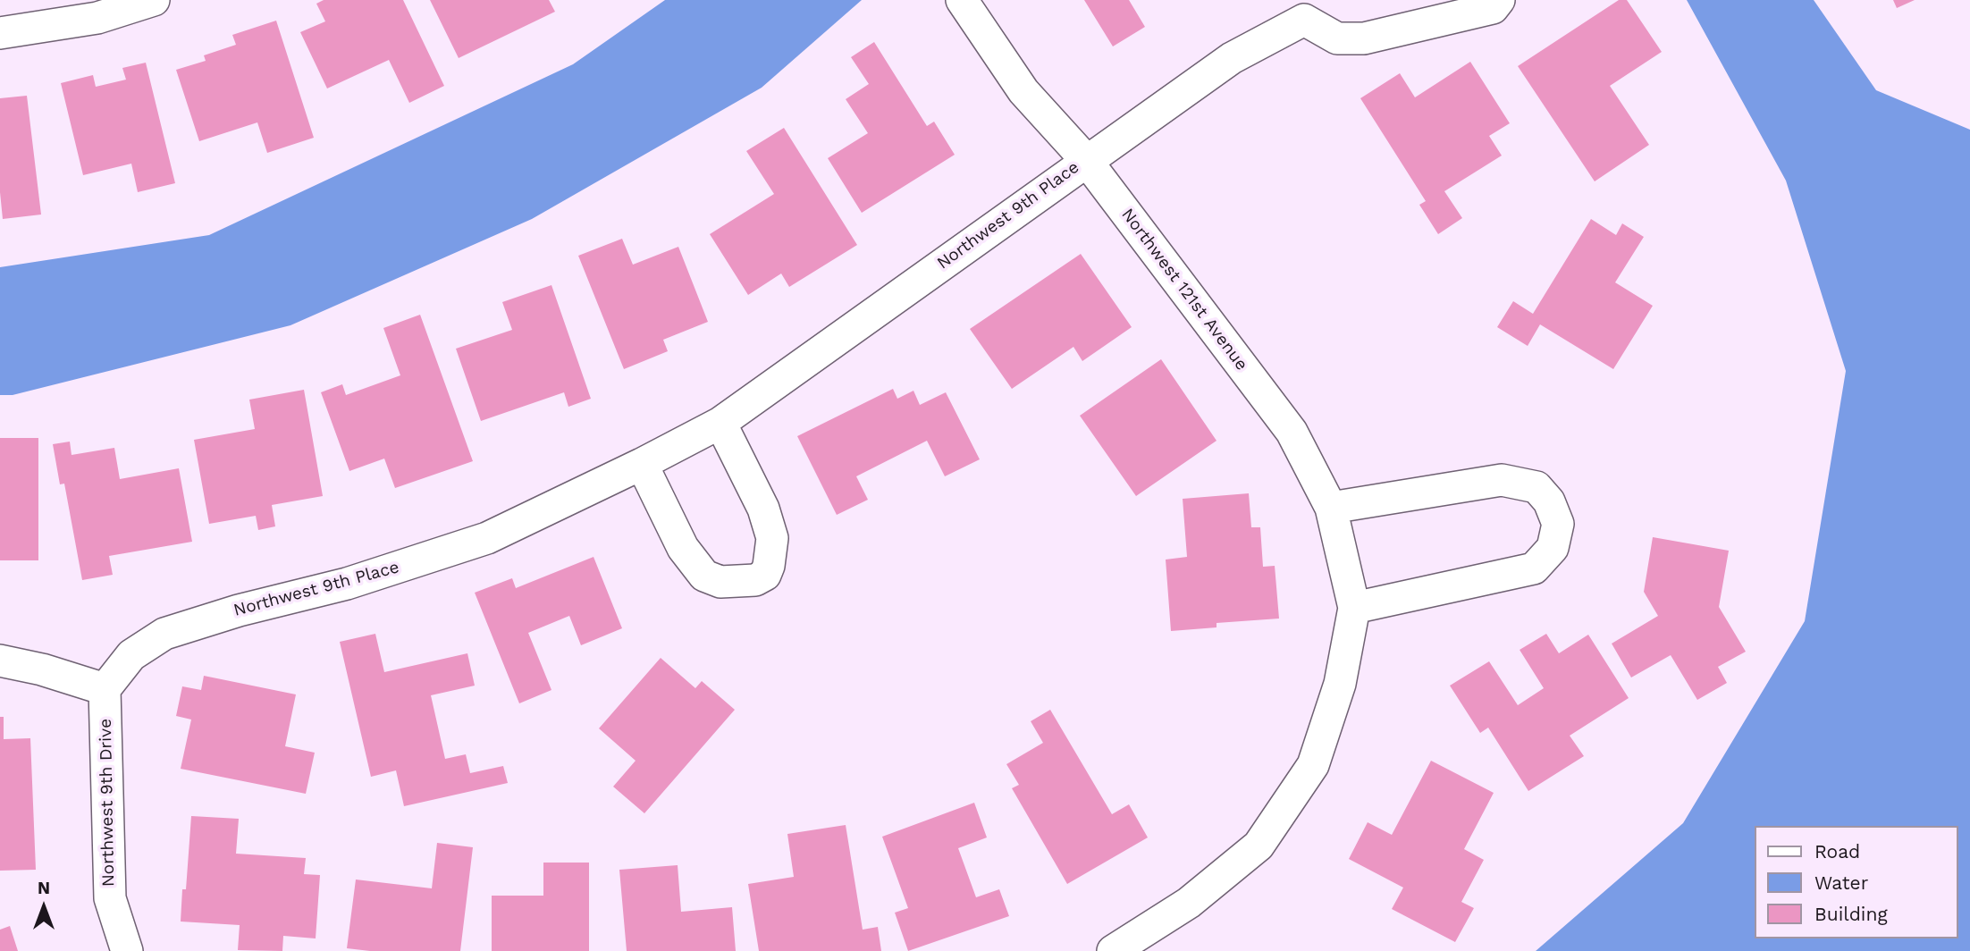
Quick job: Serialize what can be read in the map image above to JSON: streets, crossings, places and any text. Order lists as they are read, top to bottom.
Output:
{
  "streets": {
    "street": ["Northwest 9th Place", "Northwest 121st Avenue", "Northwest 9th Drive"]
  },
  "crossings": [
    ["Northwest 9th Place", "Northwest 121st Avenue"],
    ["Northwest 9th Place", "Northwest 9th Drive"]
  ],
  "legend": ["Road", "Water", "Building"],
  "north": "top"
}
